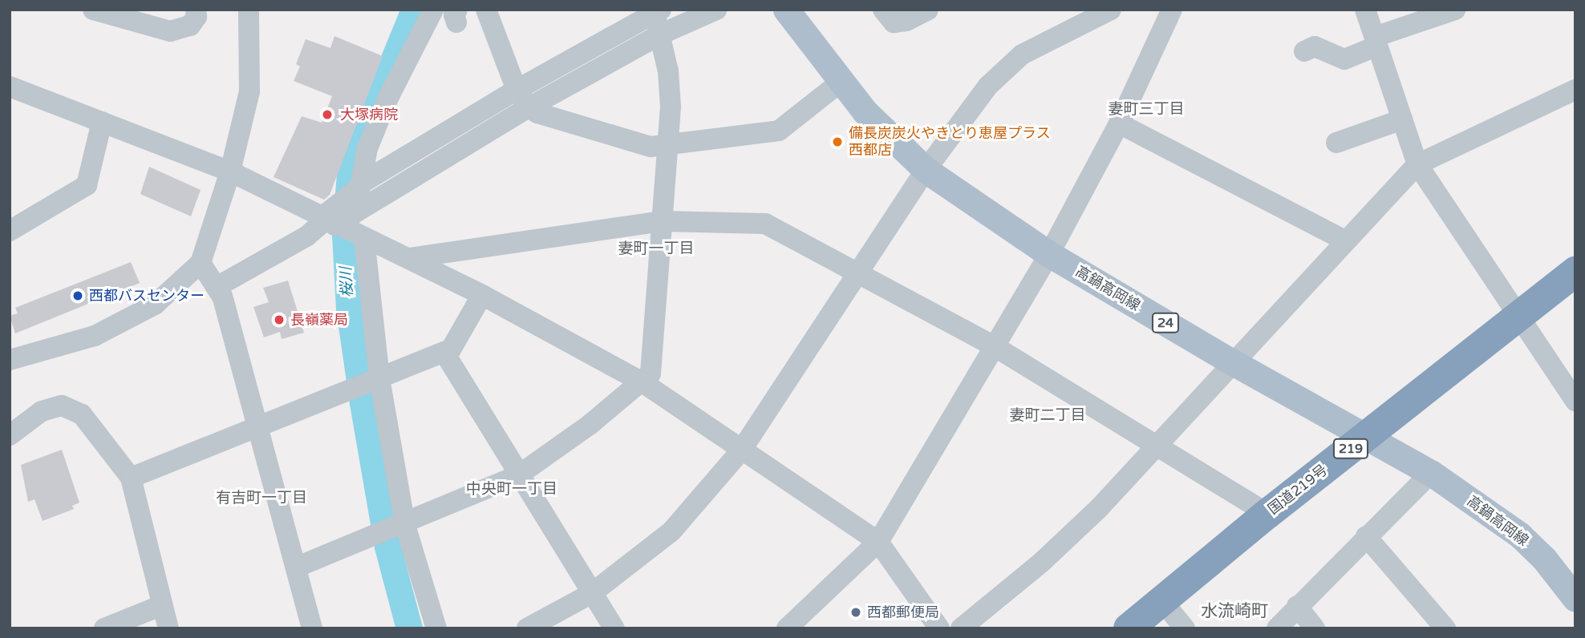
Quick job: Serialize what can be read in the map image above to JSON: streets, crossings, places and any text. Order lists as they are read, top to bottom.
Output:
{
  "streets": {
    "highway": ["219", "国道219号"],
    "main road": ["高鍋高岡線", "24"]
  },
  "crossings": [
    ["高鍋高岡線", "国道219号"]
  ],
  "districts": [
    "妻町三丁目",
    "妻町一丁目",
    "妻町二丁目",
    "中央町一丁目",
    "有吉町一丁目",
    "水流崎町"
  ],
  "water": ["桜川"],
  "places": [
    "大塚病院",
    "備長炭炭火やきとり恵屋プラス 西都店",
    "西都バスセンター",
    "長嶺薬局",
    "西都郵便局"
  ]
}
